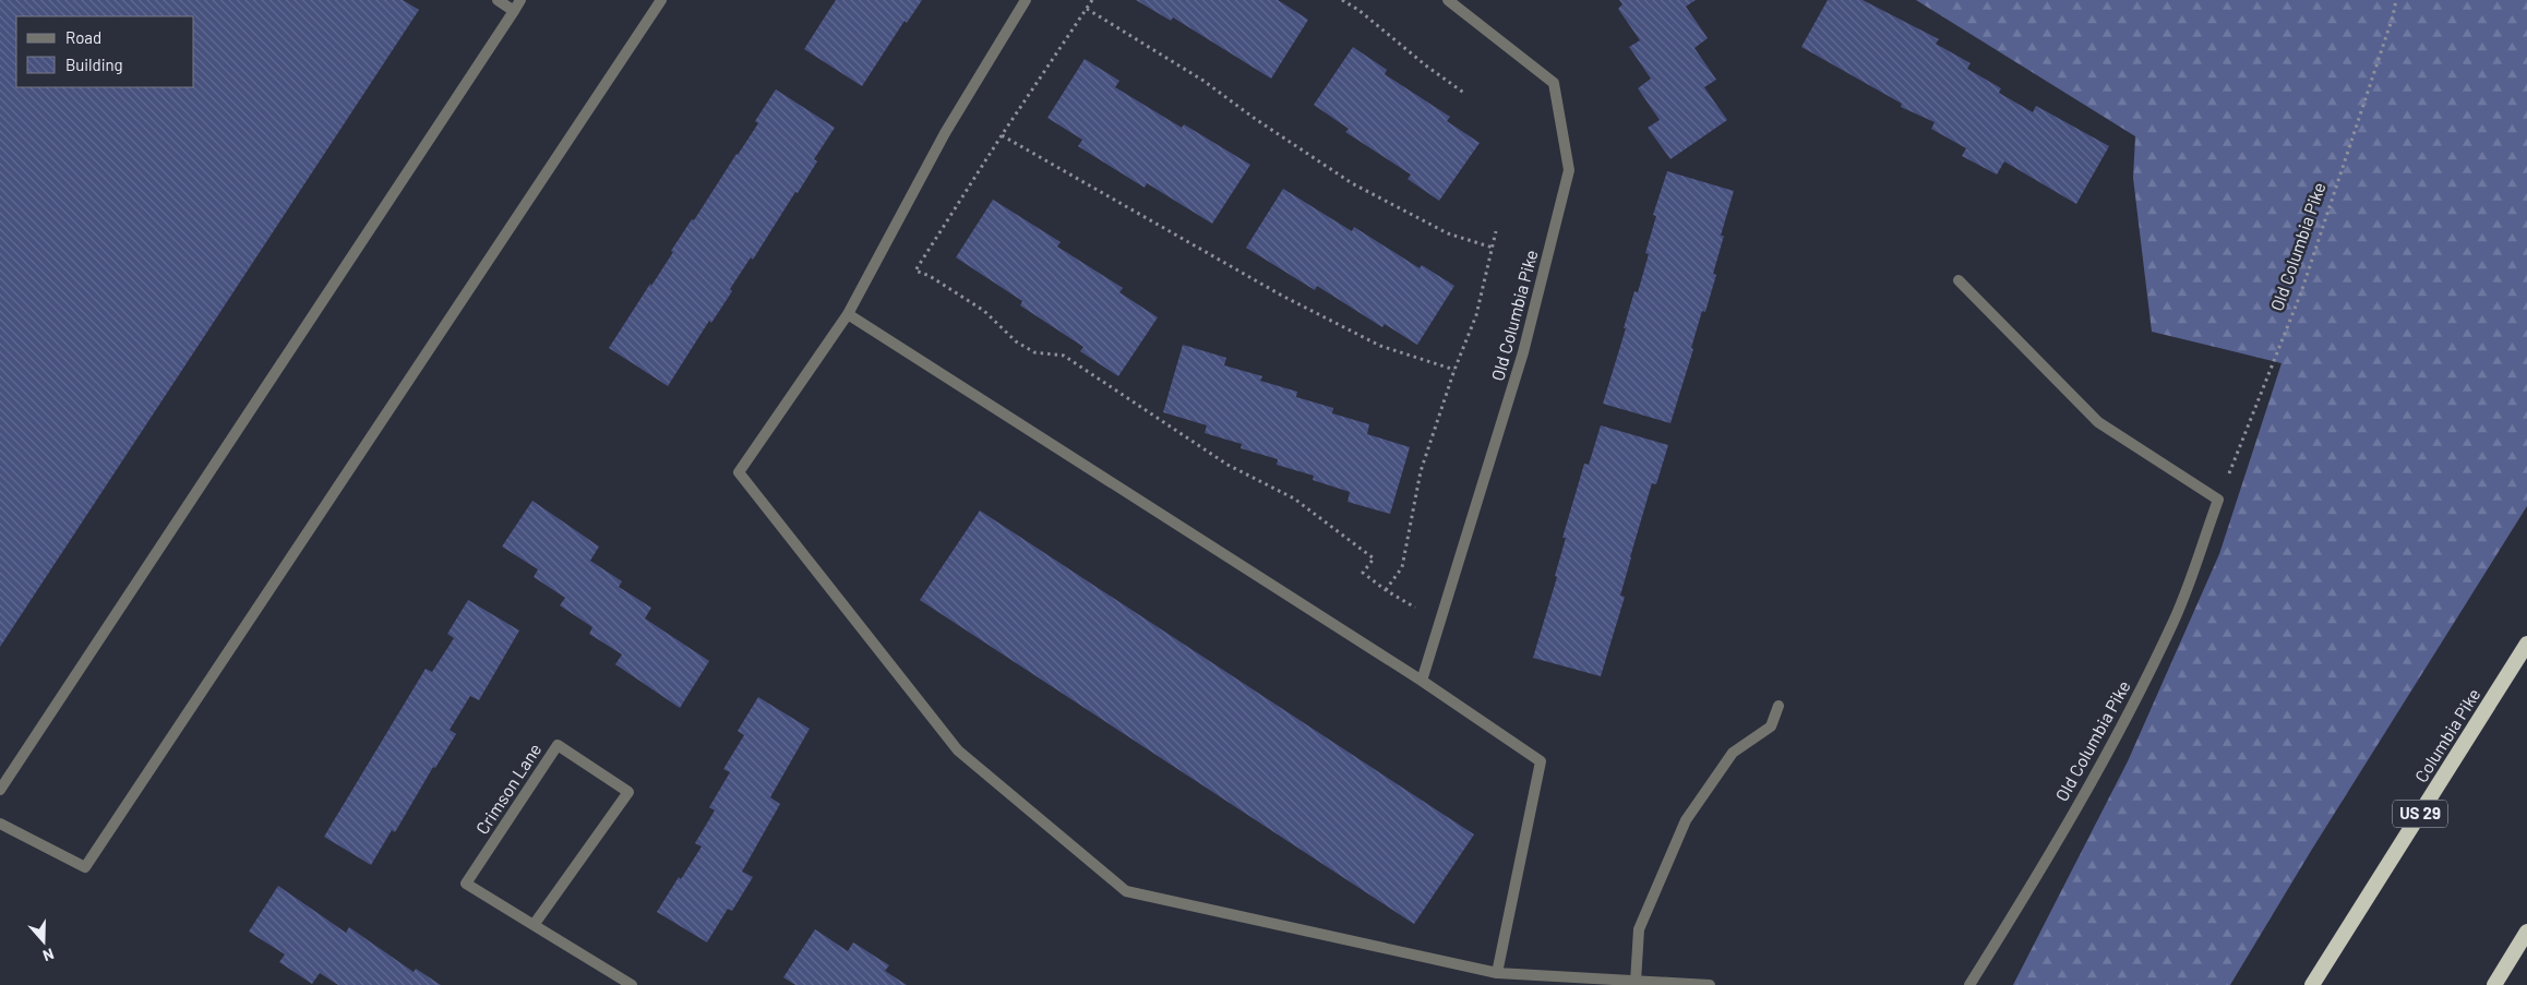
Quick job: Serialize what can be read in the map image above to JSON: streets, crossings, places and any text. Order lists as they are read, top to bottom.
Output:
{
  "streets": {
    "highway": ["Columbia Pike", "US 29"],
    "street": ["Old Columbia Pike", "Crimson Lane"]
  },
  "legend": ["Road", "Building"],
  "north": "bottom"
}
